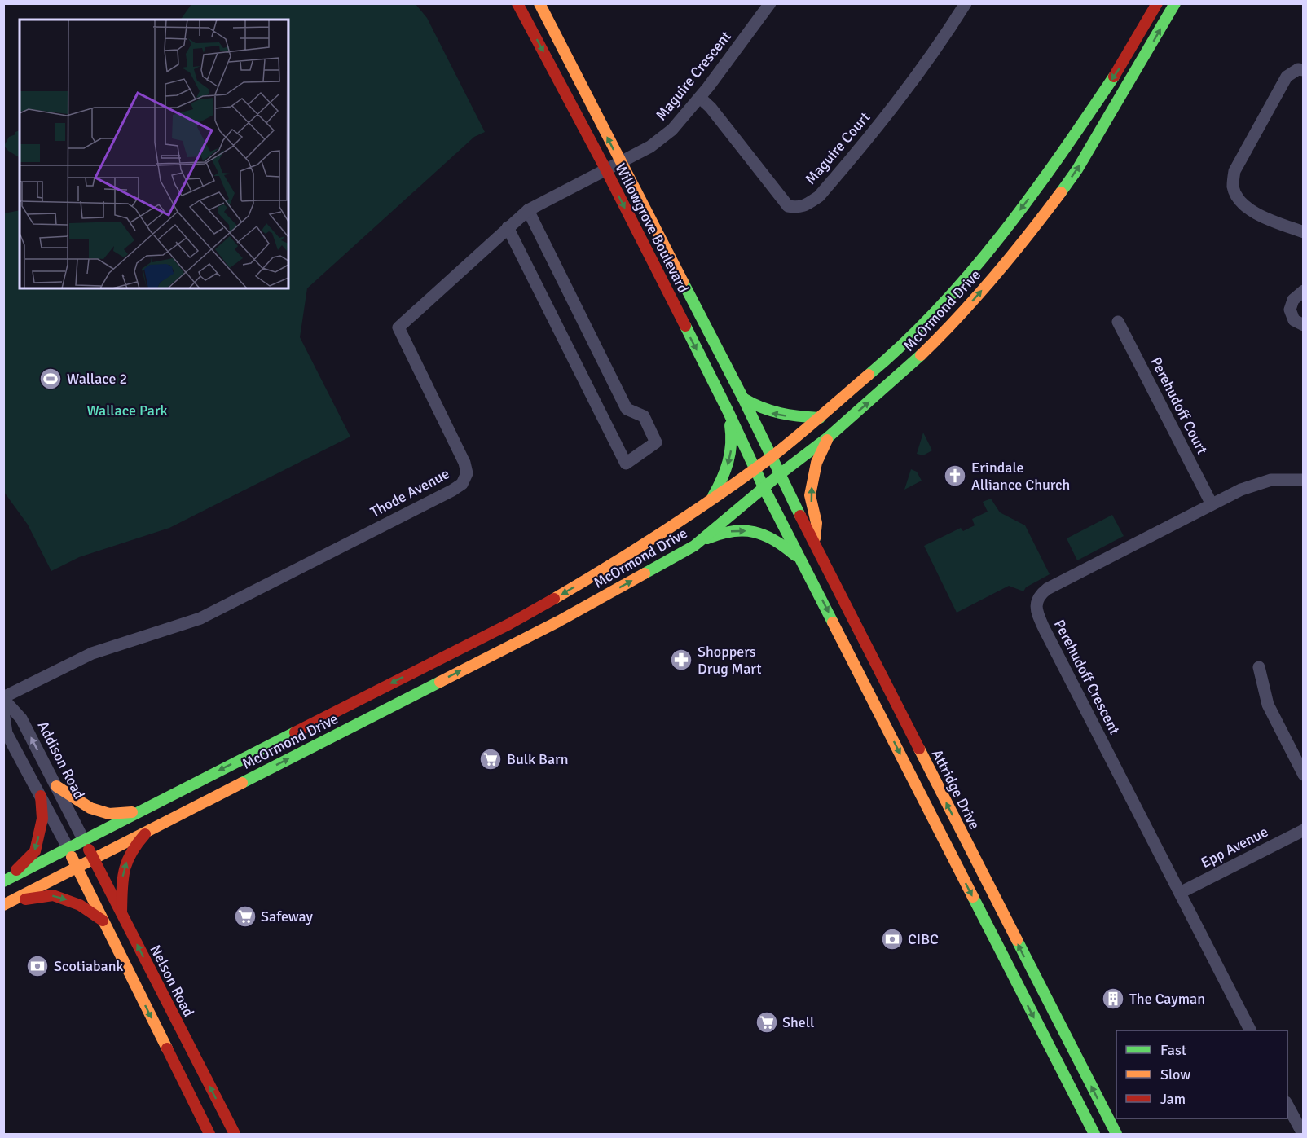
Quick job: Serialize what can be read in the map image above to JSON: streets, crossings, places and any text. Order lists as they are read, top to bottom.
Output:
{
  "streets": {
    "main road": [
      "Willowgrove Boulevard",
      "McOrmond Drive",
      "Attridge Drive",
      "Nelson Road"
    ],
    "street": [
      "Maguire Crescent",
      "Maguire Court",
      "Perehudoff Court",
      "Thode Avenue",
      "Perehudoff Crescent",
      "Addison Road",
      "Epp Avenue"
    ]
  },
  "crossings": [
    ["Maguire Crescent", "Maguire Court"],
    ["Maguire Crescent", "Willowgrove Boulevard"],
    ["Maguire Crescent", "Thode Avenue"],
    ["Willowgrove Boulevard", "McOrmond Drive"],
    ["Willowgrove Boulevard", "Thode Avenue"],
    ["Willowgrove Boulevard", "Attridge Drive"],
    ["McOrmond Drive", "Addison Road"],
    ["McOrmond Drive", "Attridge Drive"],
    ["McOrmond Drive", "Nelson Road"],
    ["Perehudoff Court", "Perehudoff Crescent"],
    ["Thode Avenue", "Addison Road"],
    ["Perehudoff Crescent", "Epp Avenue"],
    ["Addison Road", "Nelson Road"]
  ],
  "parks": ["Wallace Park"],
  "places": {
    "sports": ["Wallace 2"],
    "church": ["Erindale Alliance Church"],
    "pharmacy": ["Shoppers Drug Mart"],
    "supermarket": ["Bulk Barn", "Safeway", "Shell"],
    "bank": ["CIBC", "Scotiabank"],
    "building": ["The Cayman"]
  },
  "legend": ["Fast", "Slow", "Jam"]
}
